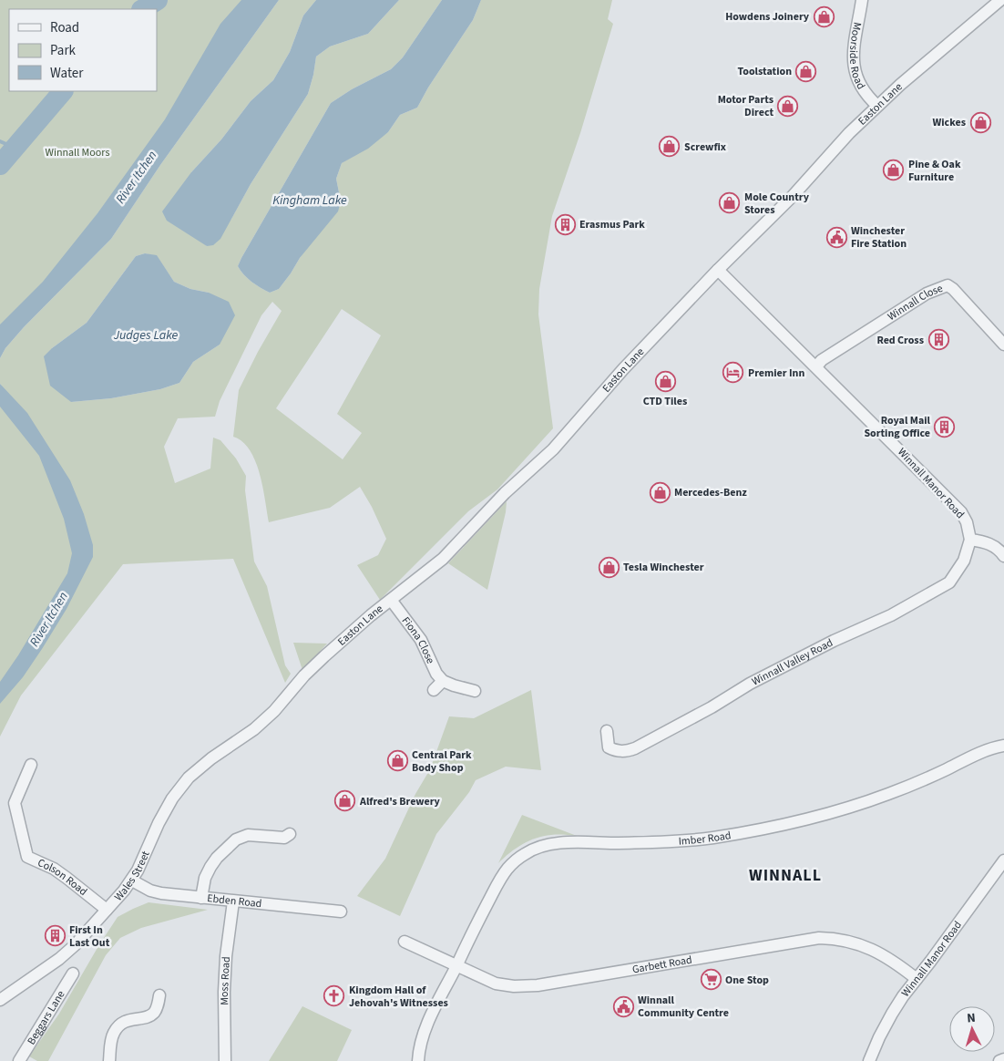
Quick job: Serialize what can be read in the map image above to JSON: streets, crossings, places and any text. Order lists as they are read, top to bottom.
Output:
{
  "streets": {
    "street": [
      "Moorside Road",
      "Easton Lane",
      "Winnall Close",
      "Winnall Manor Road",
      "Fiona Close",
      "Winnall Valley Road",
      "Imber Road",
      "Wales Street",
      "Colson Road",
      "Ebden Road",
      "Garbett Road",
      "Moss Road",
      "Beggars Lane"
    ]
  },
  "crossings": [
    ["Moorside Road", "Easton Lane"],
    ["Easton Lane", "Winnall Manor Road"],
    ["Easton Lane", "Fiona Close"],
    ["Easton Lane", "Wales Street"],
    ["Winnall Close", "Winnall Manor Road"],
    ["Winnall Manor Road", "Winnall Valley Road"],
    ["Winnall Manor Road", "Garbett Road"],
    ["Imber Road", "Garbett Road"],
    ["Wales Street", "Colson Road"],
    ["Wales Street", "Ebden Road"],
    ["Ebden Road", "Moss Road"]
  ],
  "districts": ["WINNALL"],
  "water": ["River Itchen", "Kingham Lake", "Judges Lake"],
  "parks": ["Winnall Moors"],
  "places": {
    "shop": [
      "Howdens Joinery",
      "Toolstation",
      "Motor Parts Direct",
      "Wickes",
      "Screwfix",
      "Pine & Oak Furniture",
      "Mole Country Stores",
      "CTD Tiles",
      "Mercedes-Benz",
      "Tesla Winchester",
      "Central Park Body Shop",
      "Alfred's Brewery"
    ],
    "building": [
      "Erasmus Park",
      "Red Cross",
      "Royal Mail Sorting Office",
      "First In Last Out"
    ],
    "public building": ["Winchester Fire Station", "Winnall Community Centre"],
    "hotel": ["Premier Inn"],
    "supermarket": ["One Stop"],
    "church": ["Kingdom Hall of Jehovah's Witnesses"]
  },
  "legend": ["Road", "Park", "Water"],
  "north": "top"
}
